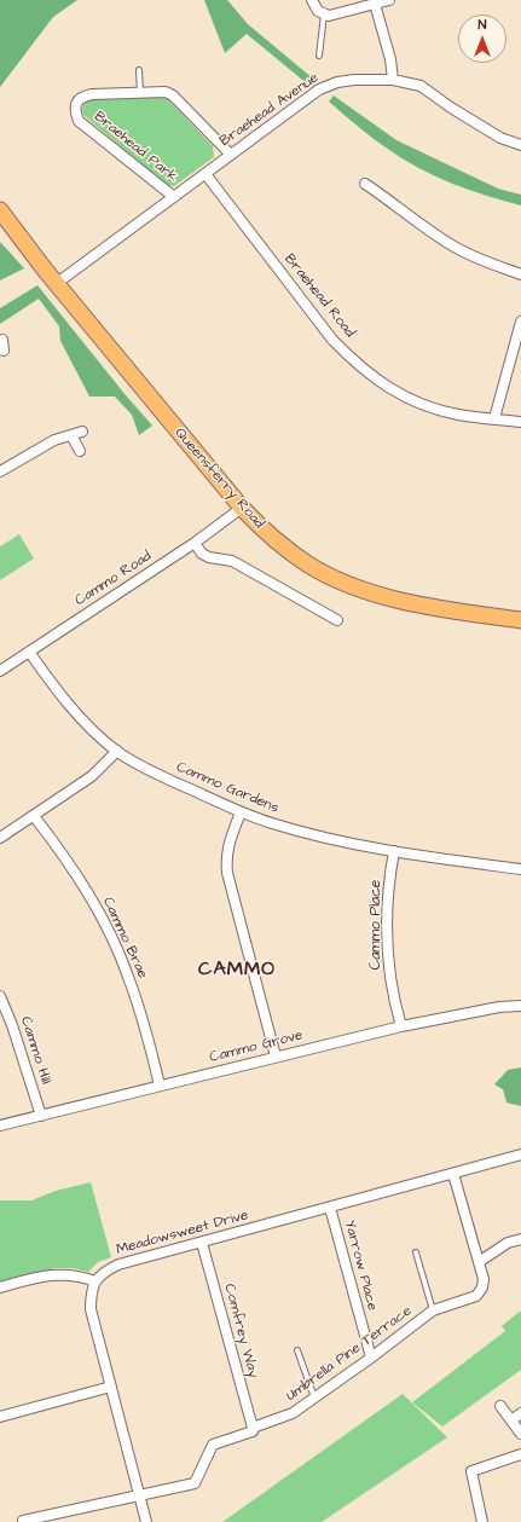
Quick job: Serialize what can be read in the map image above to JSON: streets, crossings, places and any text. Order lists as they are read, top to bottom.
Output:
{
  "streets": {
    "main road": ["Queensferry Road"],
    "street": [
      "Braehead Avenue",
      "Braehead Park",
      "Braehead Road",
      "Cammo Road",
      "Cammo Gardens",
      "Cammo Place",
      "Cammo Brae",
      "Cammo Grove",
      "Cammo Hill",
      "Meadowsweet Drive",
      "Yarrow Place",
      "Comfrey Way",
      "Umbrella Pine Terrace"
    ]
  },
  "crossings": [
    ["Braehead Avenue", "Braehead Park"],
    ["Braehead Avenue", "Braehead Road"],
    ["Braehead Avenue", "Queensferry Road"],
    ["Queensferry Road", "Cammo Road"],
    ["Cammo Road", "Cammo Gardens"],
    ["Cammo Gardens", "Cammo Place"],
    ["Cammo Place", "Cammo Grove"],
    ["Cammo Brae", "Cammo Grove"],
    ["Cammo Grove", "Cammo Hill"],
    ["Meadowsweet Drive", "Yarrow Place"],
    ["Meadowsweet Drive", "Comfrey Way"],
    ["Meadowsweet Drive", "Umbrella Pine Terrace"],
    ["Yarrow Place", "Umbrella Pine Terrace"],
    ["Comfrey Way", "Umbrella Pine Terrace"]
  ],
  "districts": ["CAMMO"],
  "north": "top"
}
